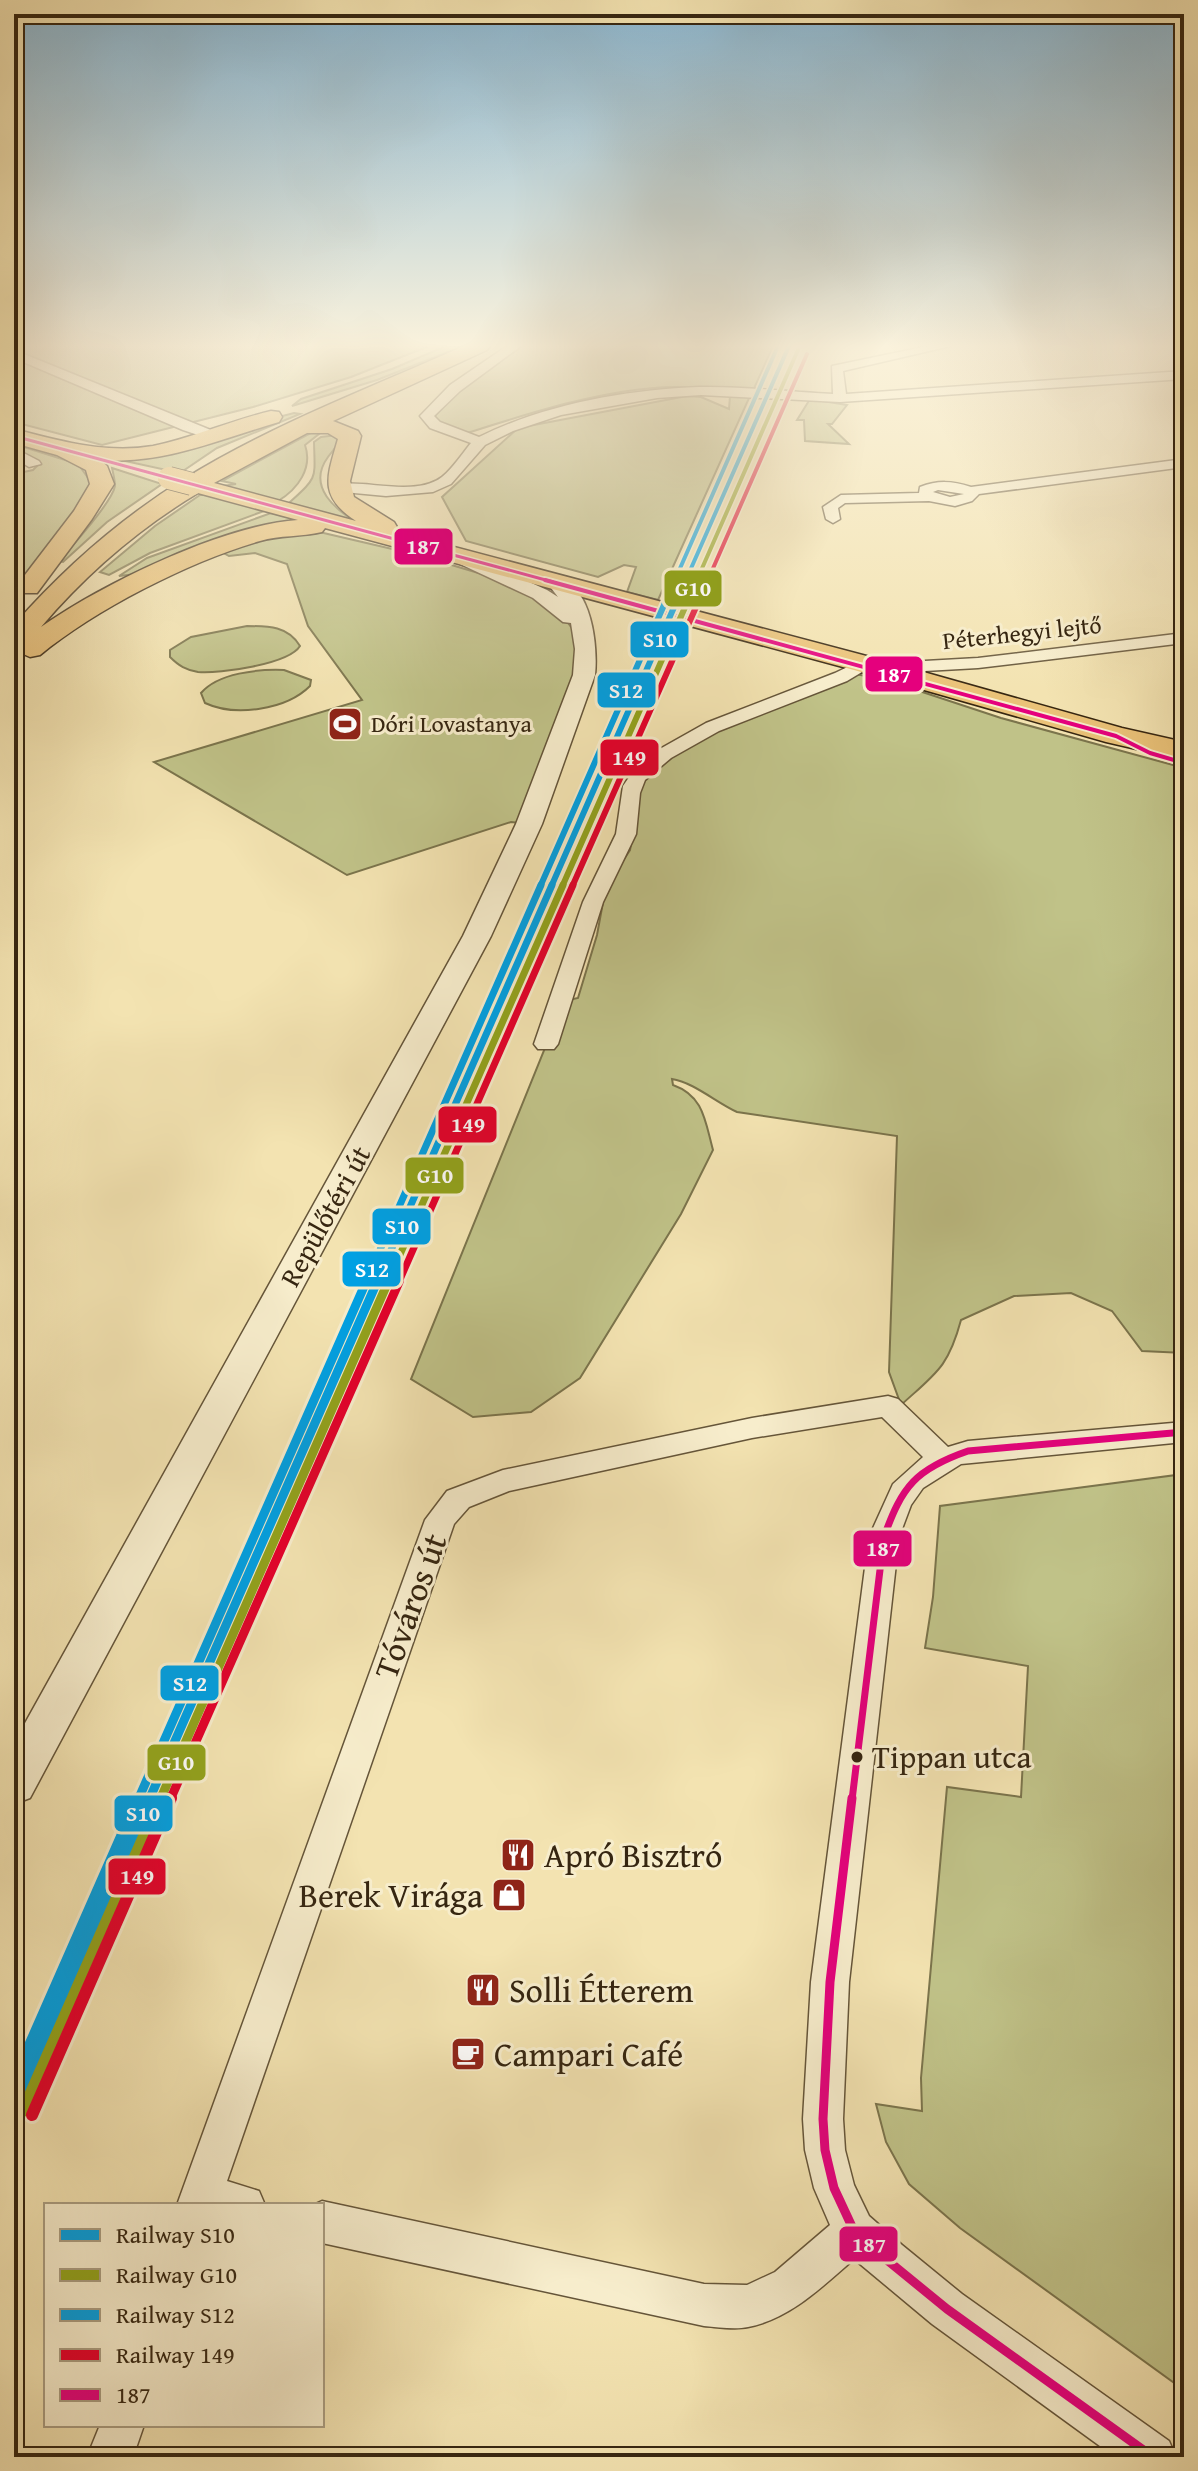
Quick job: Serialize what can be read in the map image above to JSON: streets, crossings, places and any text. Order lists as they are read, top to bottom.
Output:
{
  "streets": {
    "street": ["Péterhegyi lejtő", "Repülőtéri út", "Tóváros út"]
  },
  "places": {
    "sports": ["Dóri Lovastanya"],
    "other": ["Tippan utca"],
    "restaurant": ["Apró Bisztró", "Solli Étterem"],
    "shop": ["Berek Virága"],
    "cafe": ["Campari Café"]
  },
  "lines": [
    "rail line S10",
    "rail line G10",
    "rail line S12",
    "rail line 149",
    "transit line 187"
  ],
  "legend": [
    "Railway S10",
    "Railway G10",
    "Railway S12",
    "Railway 149",
    "187"
  ]
}
